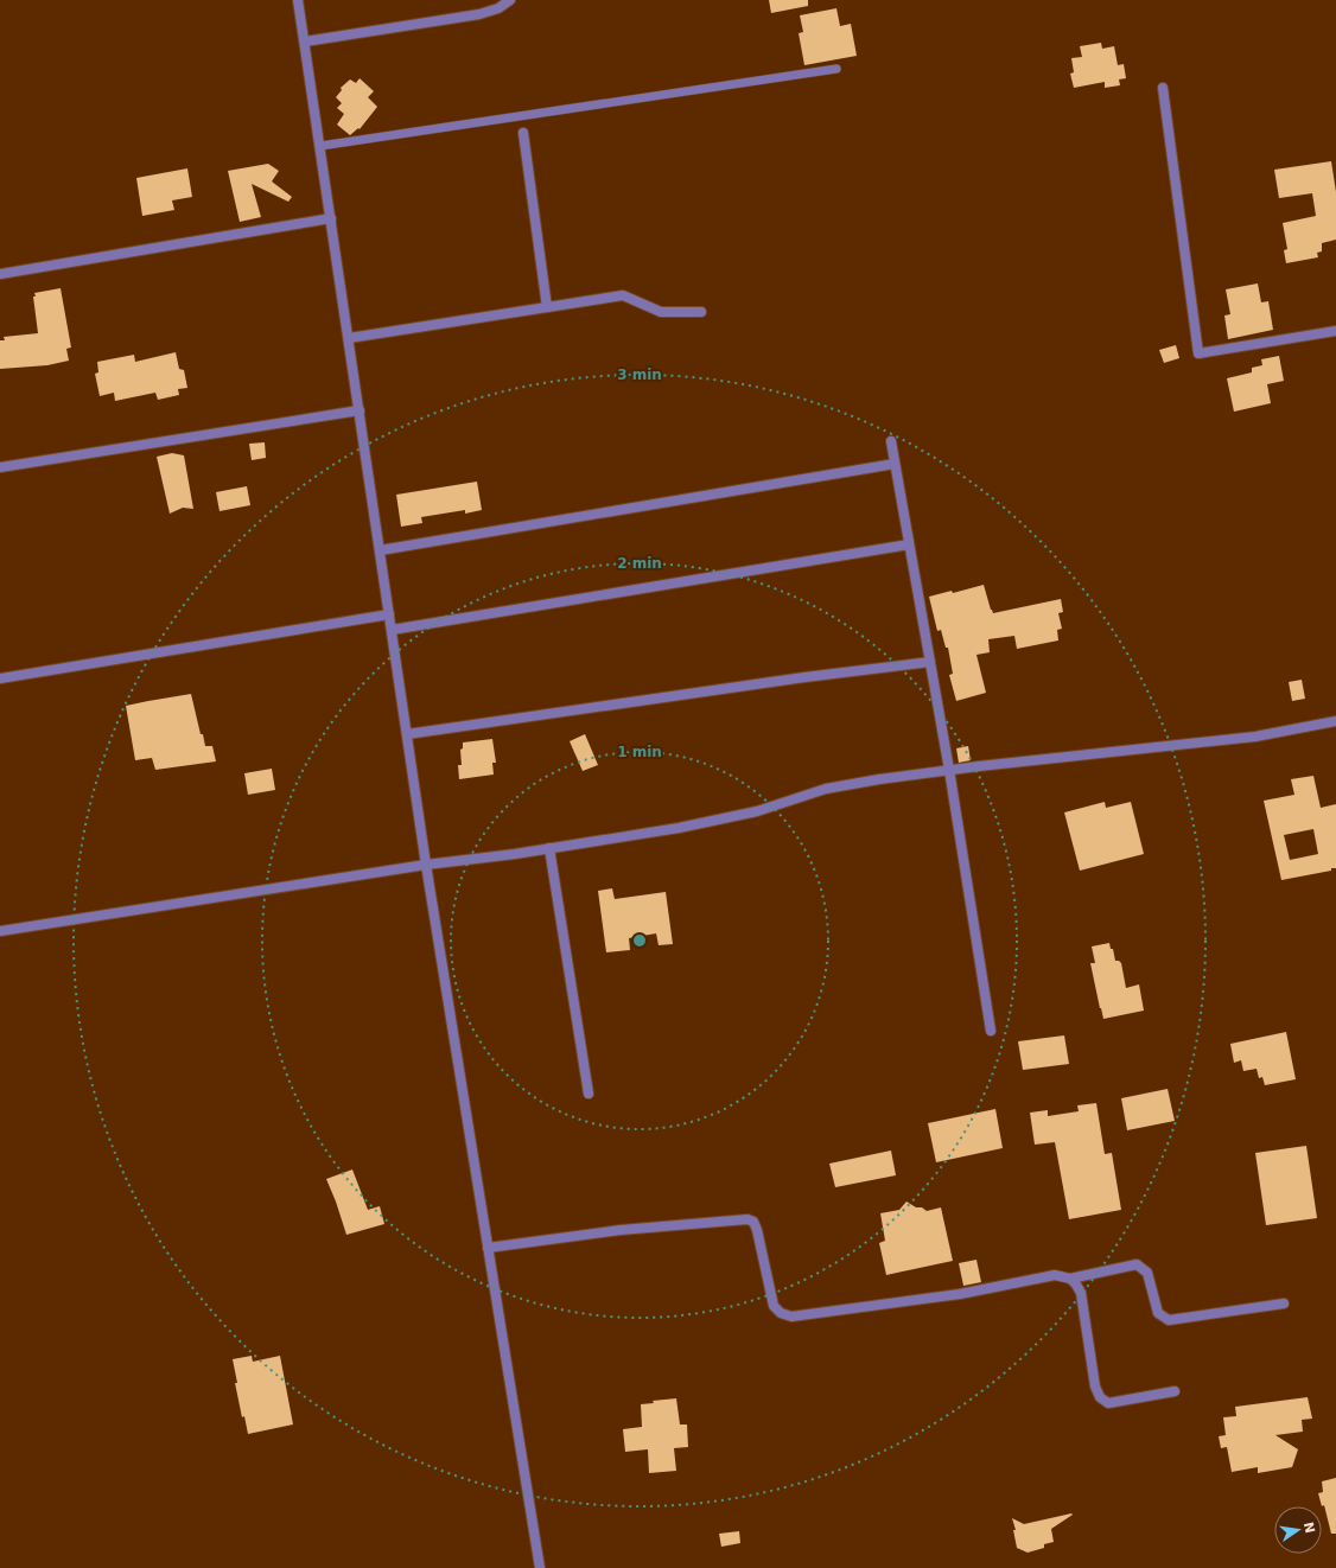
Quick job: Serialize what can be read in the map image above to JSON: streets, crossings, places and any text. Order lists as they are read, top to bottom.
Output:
{
  "north": "right",
  "rings": ["3 min", "2 min", "1 min"]
}
